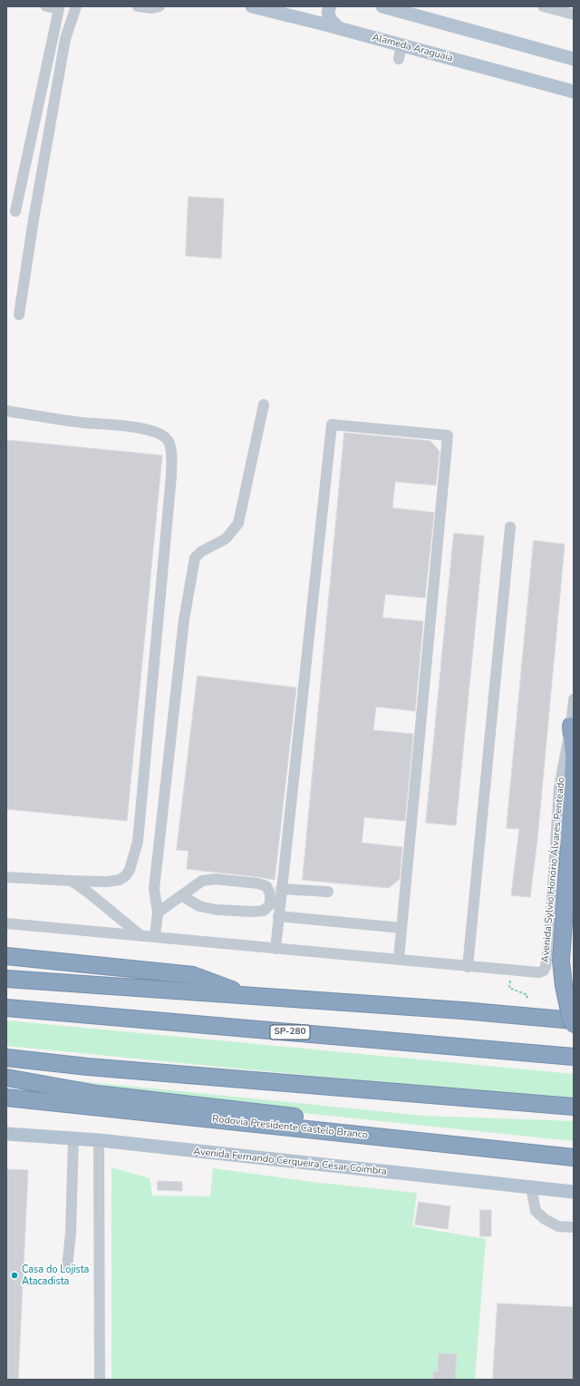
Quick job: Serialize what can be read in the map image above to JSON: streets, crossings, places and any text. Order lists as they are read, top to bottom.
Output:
{
  "streets": {
    "highway": ["SP-280", "Rodovia Presidente Castelo Branco"],
    "main road": ["Alameda Araguaia", "Avenida Fernando Cerqueira César Coimbra"],
    "street": ["Avenida Sylvio Honório Álvares Penteado"]
  },
  "places": ["Casa do Lojista Atacadista"]
}
